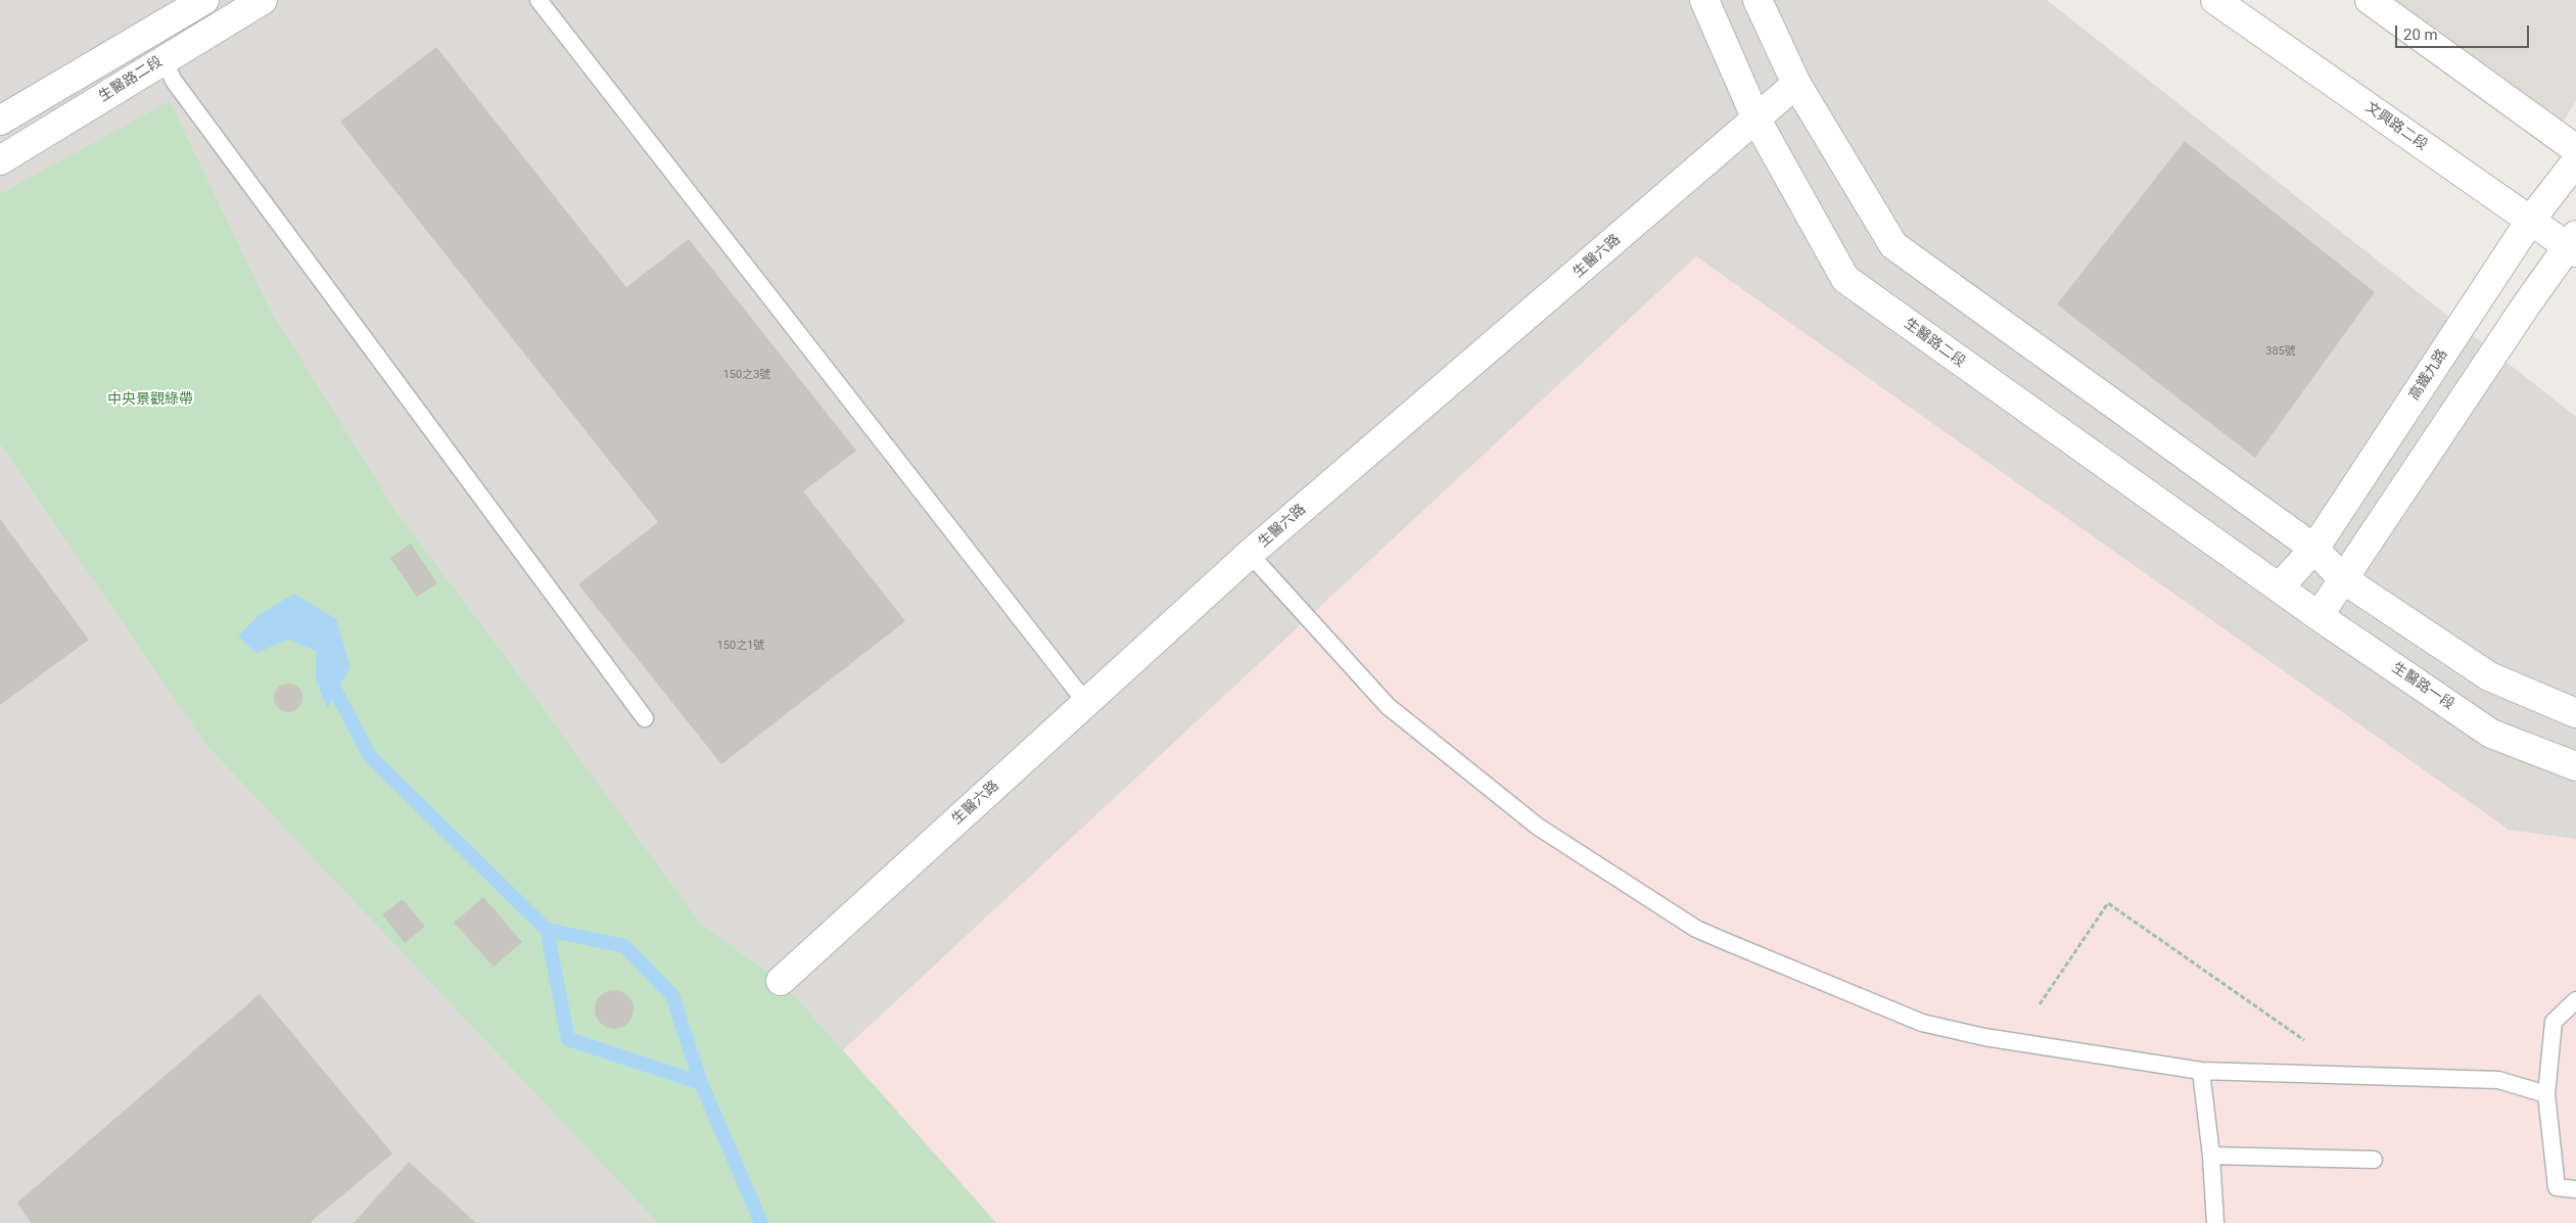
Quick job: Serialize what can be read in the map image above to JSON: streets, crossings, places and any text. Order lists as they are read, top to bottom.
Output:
{
  "streets": {
    "street": [
      "生醫路二段",
      "文興路二段",
      "生醫六路",
      "高鐵九路",
      "生醫路一段"
    ]
  },
  "crossings": [
    ["生醫路二段", "生醫六路"],
    ["生醫路二段", "高鐵九路"],
    ["生醫路二段", "生醫路一段"],
    ["文興路二段", "高鐵九路"],
    ["高鐵九路", "生醫路一段"]
  ],
  "parks": ["中央景觀綠帶"],
  "house_numbers": ["385號", "150之3號", "150之1號"],
  "scale_bar": "20 m"
}
